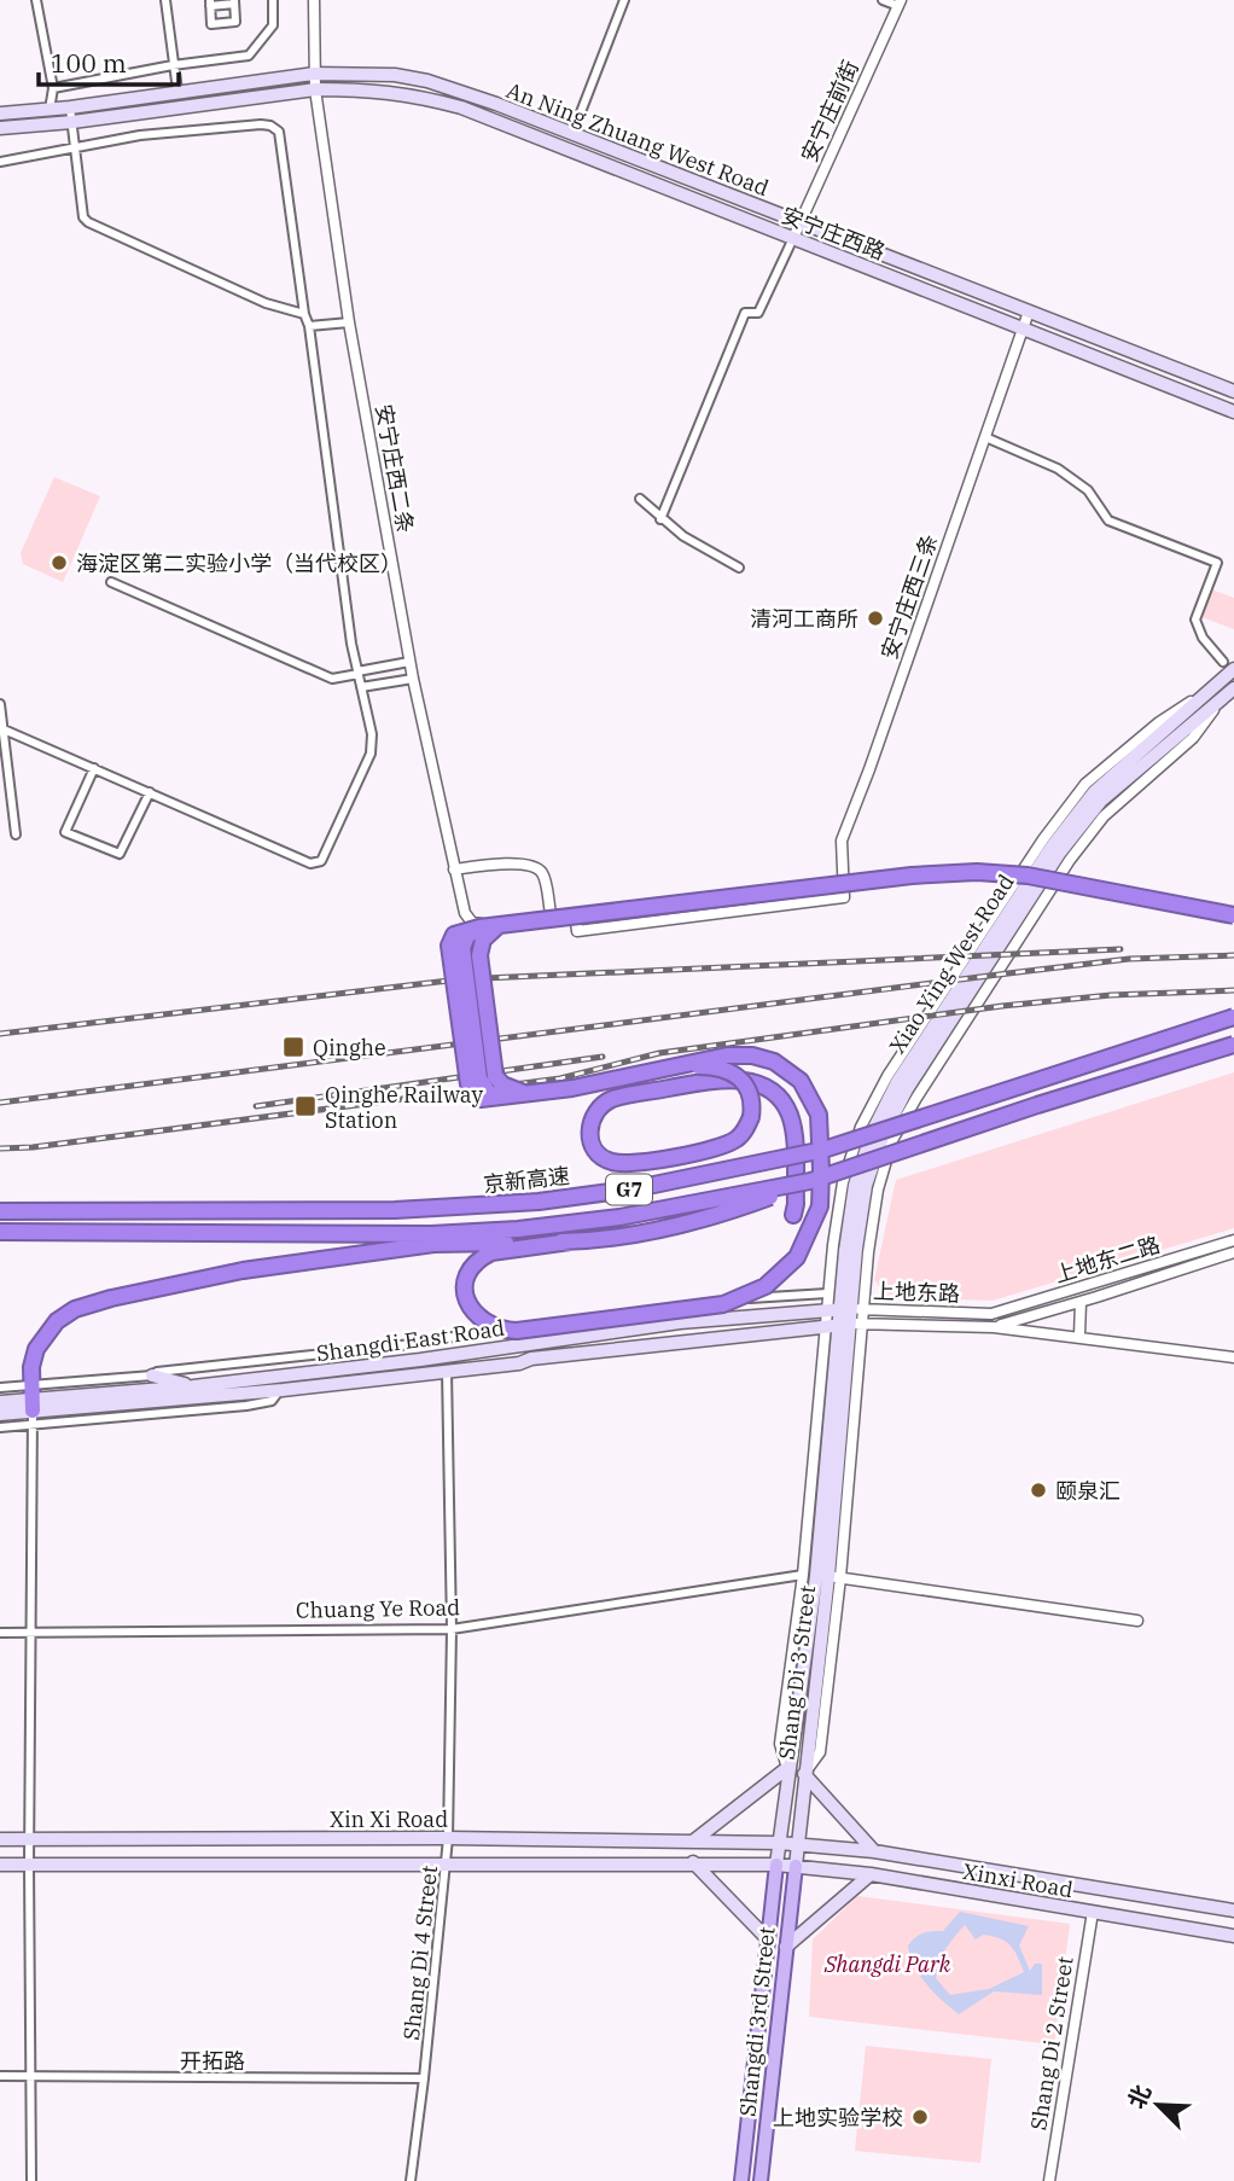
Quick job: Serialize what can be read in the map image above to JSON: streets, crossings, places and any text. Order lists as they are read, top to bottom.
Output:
{
  "streets": {
    "highway": ["京新高速", "G7"],
    "main road": [
      "An Ning Zhuang West Road",
      "安宁庄西路",
      "Xiao Ying West Road",
      "Shangdi East Road",
      "Shang Di 3 Street",
      "Xin Xi Road",
      "Xinxi Road",
      "Shangdi 3rd Street"
    ],
    "street": [
      "安宁庄前街",
      "安宁庄西二条",
      "安宁庄西三条",
      "上地东二路",
      "上地东路",
      "Chuang Ye Road",
      "Shang Di 4 Street",
      "Shang Di 2 Street",
      "开拓路"
    ]
  },
  "crossings": [
    ["安宁庄前街", "An Ning Zhuang West Road"],
    ["安宁庄前街", "安宁庄西路"],
    ["An Ning Zhuang West Road", "安宁庄西二条"],
    ["An Ning Zhuang West Road", "安宁庄西三条"],
    ["安宁庄西路", "安宁庄西二条"],
    ["安宁庄西路", "安宁庄西三条"],
    ["安宁庄西二条", "安宁庄西三条"],
    ["Xiao Ying West Road", "上地东路"],
    ["Xiao Ying West Road", "Shangdi East Road"],
    ["Xiao Ying West Road", "Shang Di 3 Street"],
    ["上地东二路", "上地东路"],
    ["上地东路", "Shangdi East Road"],
    ["Shangdi East Road", "Shang Di 3 Street"],
    ["Shangdi East Road", "Shang Di 4 Street"],
    ["Chuang Ye Road", "Shang Di 3 Street"],
    ["Chuang Ye Road", "Shang Di 4 Street"],
    ["Shang Di 3 Street", "Xin Xi Road"],
    ["Shang Di 3 Street", "Xinxi Road"],
    ["Shang Di 3 Street", "Shangdi 3rd Street"],
    ["Xin Xi Road", "Xinxi Road"],
    ["Xin Xi Road", "Shang Di 4 Street"],
    ["Xinxi Road", "Shangdi 3rd Street"],
    ["Xinxi Road", "Shang Di 2 Street"],
    ["Shang Di 4 Street", "开拓路"]
  ],
  "parks": ["Shangdi Park"],
  "places": {
    "other": [
      "海淀区第二实验小学（当代校区）",
      "清河工商所",
      "颐泉汇",
      "上地实验学校"
    ],
    "transit": ["Qinghe", "Qinghe Railway Station"]
  },
  "scale_bar": "100 m",
  "north": "top left"
}
